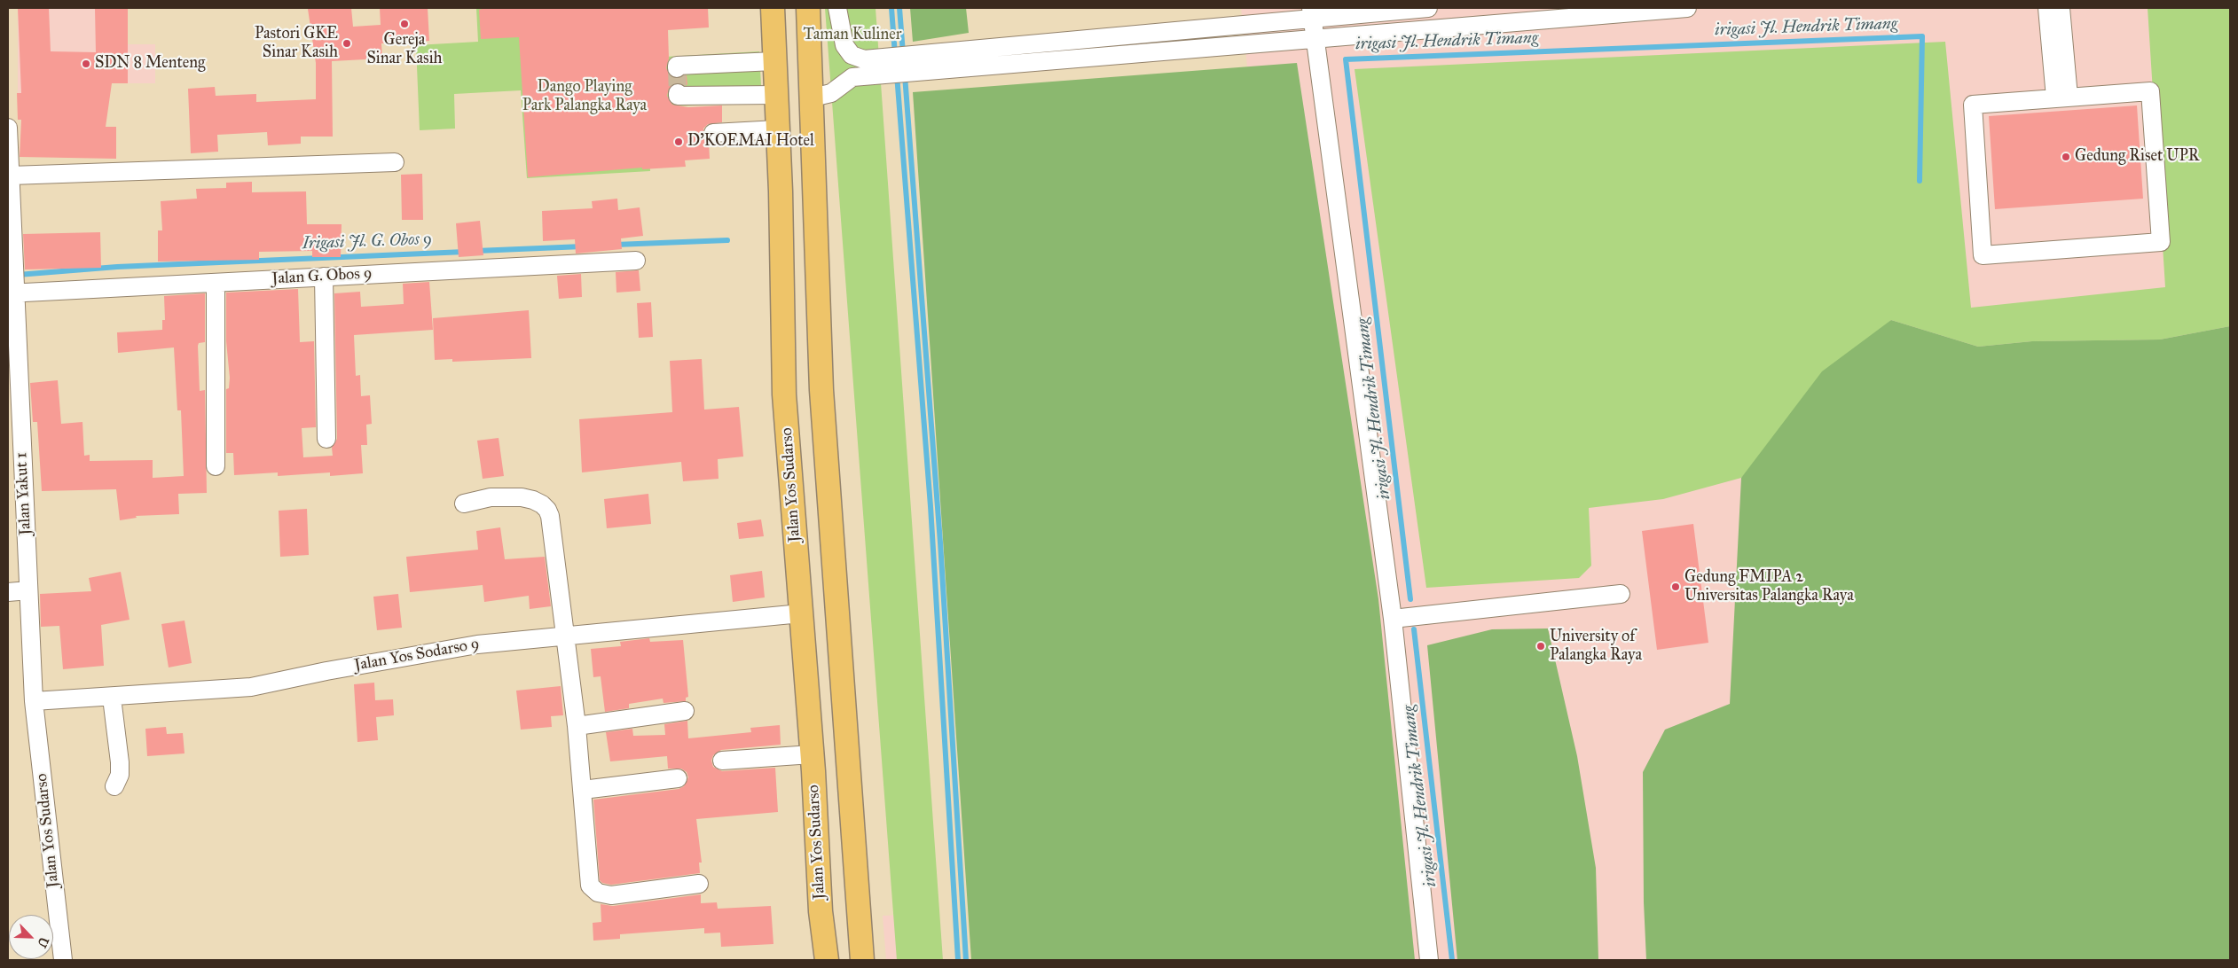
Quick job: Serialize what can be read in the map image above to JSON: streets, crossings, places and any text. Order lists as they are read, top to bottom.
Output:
{
  "streets": {
    "main road": ["Jalan Yos Sudarso"],
    "street": ["Jalan G. Obos 9", "Jalan Yakut 1", "Jalan Yos Sodarso 9"]
  },
  "crossings": [
    ["Jalan G. Obos 9", "Jalan Yakut 1"],
    ["Jalan Yos Sudarso", "Jalan Yakut 1"],
    ["Jalan Yos Sudarso", "Jalan Yos Sodarso 9"],
    ["Jalan Yakut 1", "Jalan Yos Sodarso 9"]
  ],
  "water": ["irigasi Jl. Hendrik Timang", "Irigasi Jl. G. Obos 9"],
  "parks": ["Taman Kuliner", "Dango Playing Park Palangka Raya"],
  "places": [
    "Gereja Sinar Kasih",
    "Pastori GKE Sinar Kasih",
    "SDN 8 Menteng",
    "D'KOEMAI Hotel",
    "Gedung Riset UPR",
    "Gedung FMIPA 2 Universitas Palangka Raya",
    "University of Palangka Raya"
  ],
  "north": "bottom right"
}
